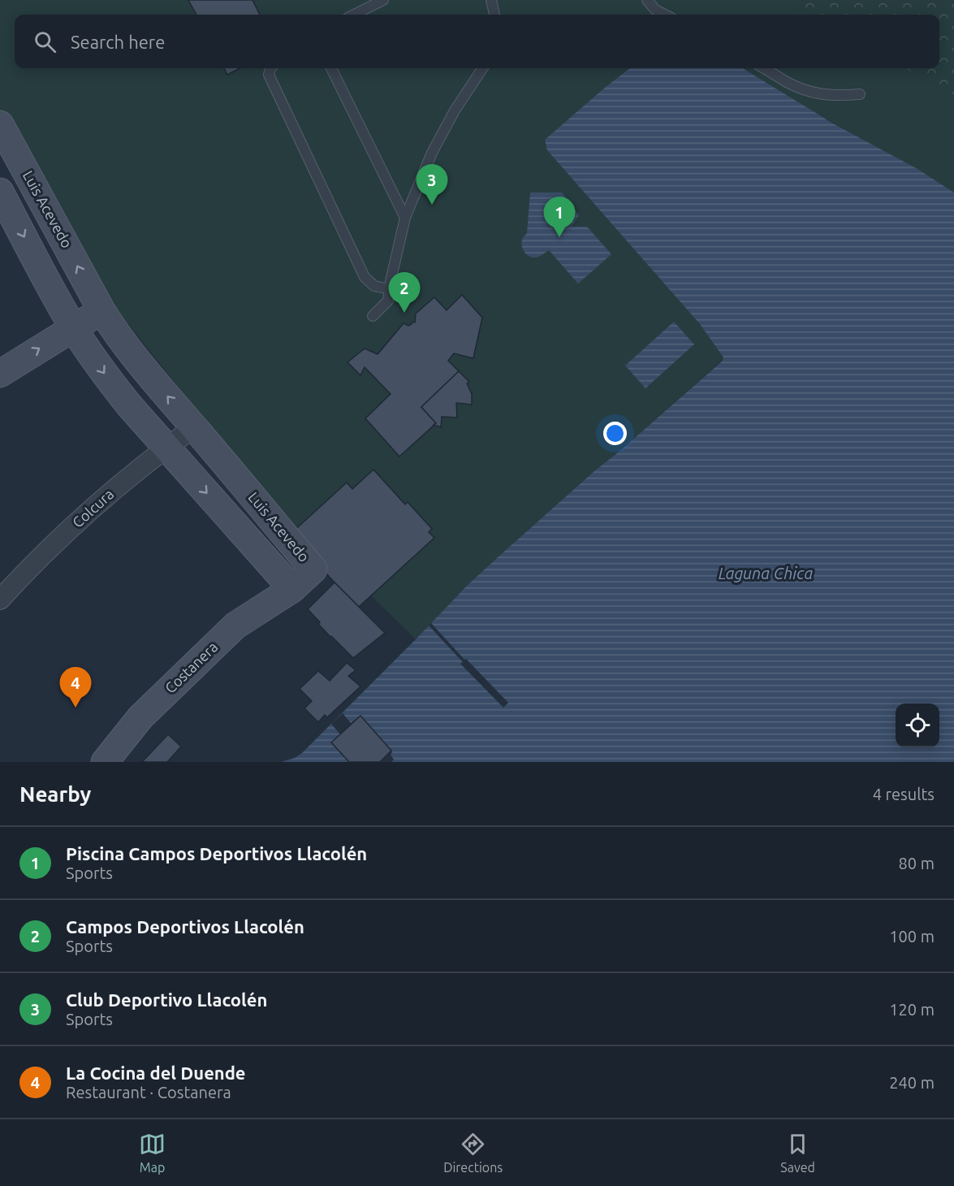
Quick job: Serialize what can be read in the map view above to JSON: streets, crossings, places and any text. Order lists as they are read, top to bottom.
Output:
{
  "streets": {
    "street": ["Luis Acevedo", "Colcura", "Costanera"]
  },
  "crossings": [
    ["Luis Acevedo", "Colcura"],
    ["Luis Acevedo", "Costanera"]
  ],
  "water": ["Laguna Chica"],
  "page": {
    "search": "Search here",
    "pins": [
      "3",
      "1",
      "2",
      "4"
    ],
    "heading": ["Nearby", "4 results"],
    "list": [
      {
        "mark": "1",
        "name": "Piscina Campos Deportivos Llacolén",
        "note": "Sports",
        "value": "80 m"
      },
      {
        "mark": "2",
        "name": "Campos Deportivos Llacolén",
        "note": "Sports",
        "value": "100 m"
      },
      {
        "mark": "3",
        "name": "Club Deportivo Llacolén",
        "note": "Sports",
        "value": "120 m"
      },
      {
        "mark": "4",
        "name": "La Cocina del Duende",
        "note": "Restaurant · Costanera",
        "value": "240 m"
      }
    ],
    "nav": ["Map", "Directions", "Saved"]
  }
}
